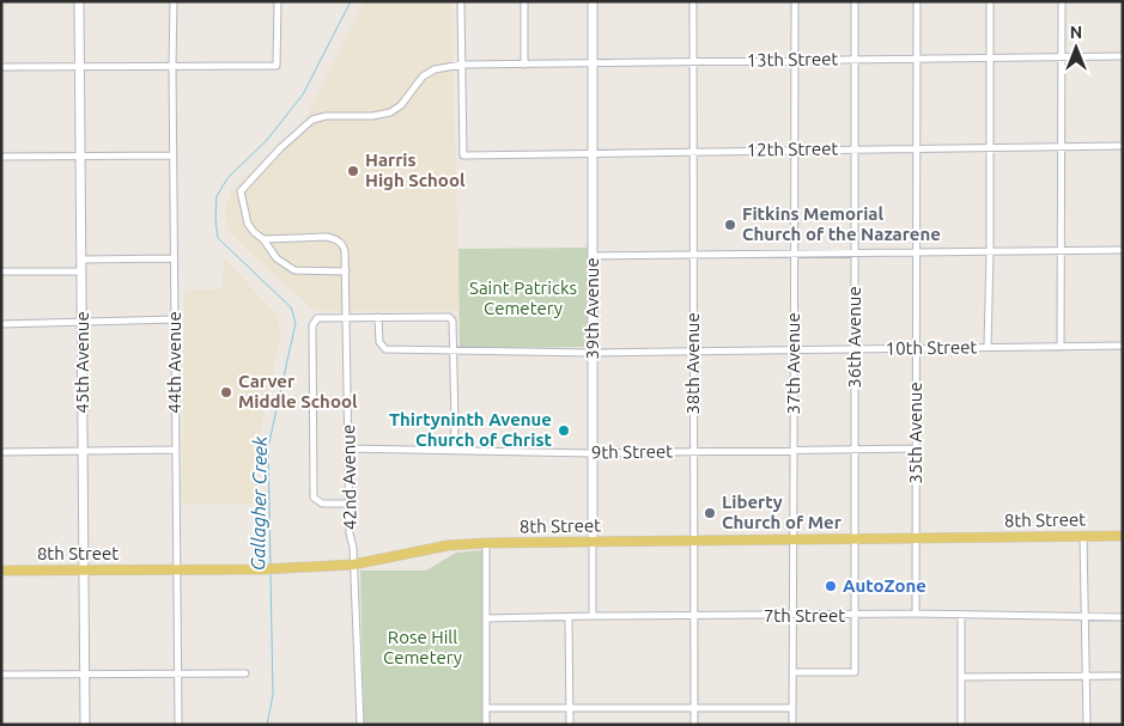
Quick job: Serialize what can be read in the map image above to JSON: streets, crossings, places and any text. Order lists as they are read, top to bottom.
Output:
{
  "streets": {
    "main road": ["8th Street"],
    "street": [
      "13th Street",
      "12th Street",
      "39th Avenue",
      "36th Avenue",
      "10th Street",
      "45th Avenue",
      "44th Avenue",
      "38th Avenue",
      "37th Avenue",
      "35th Avenue",
      "9th Street",
      "42nd Avenue",
      "7th Street"
    ]
  },
  "crossings": [
    ["13th Street", "12th Street"],
    ["13th Street", "39th Avenue"],
    ["13th Street", "36th Avenue"],
    ["13th Street", "38th Avenue"],
    ["13th Street", "37th Avenue"],
    ["13th Street", "35th Avenue"],
    ["12th Street", "39th Avenue"],
    ["12th Street", "36th Avenue"],
    ["12th Street", "38th Avenue"],
    ["12th Street", "37th Avenue"],
    ["12th Street", "35th Avenue"],
    ["39th Avenue", "10th Street"],
    ["39th Avenue", "9th Street"],
    ["39th Avenue", "8th Street"],
    ["39th Avenue", "7th Street"],
    ["36th Avenue", "10th Street"],
    ["36th Avenue", "37th Avenue"],
    ["36th Avenue", "9th Street"],
    ["36th Avenue", "8th Street"],
    ["36th Avenue", "7th Street"],
    ["10th Street", "38th Avenue"],
    ["10th Street", "37th Avenue"],
    ["10th Street", "35th Avenue"],
    ["45th Avenue", "8th Street"],
    ["44th Avenue", "8th Street"],
    ["38th Avenue", "9th Street"],
    ["38th Avenue", "8th Street"],
    ["38th Avenue", "7th Street"],
    ["37th Avenue", "9th Street"],
    ["37th Avenue", "8th Street"],
    ["37th Avenue", "7th Street"],
    ["35th Avenue", "9th Street"],
    ["35th Avenue", "8th Street"],
    ["35th Avenue", "7th Street"],
    ["9th Street", "42nd Avenue"],
    ["42nd Avenue", "8th Street"]
  ],
  "water": ["Gallagher Creek"],
  "parks": ["Saint Patricks Cemetery", "Rose Hill Cemetery"],
  "places": [
    "Harris High School",
    "Fitkins Memorial Church of the Nazarene",
    "Carver Middle School",
    "Thirtyninth Avenue Church of Christ",
    "Liberty Church of Mer",
    "AutoZone"
  ],
  "north": "top"
}
